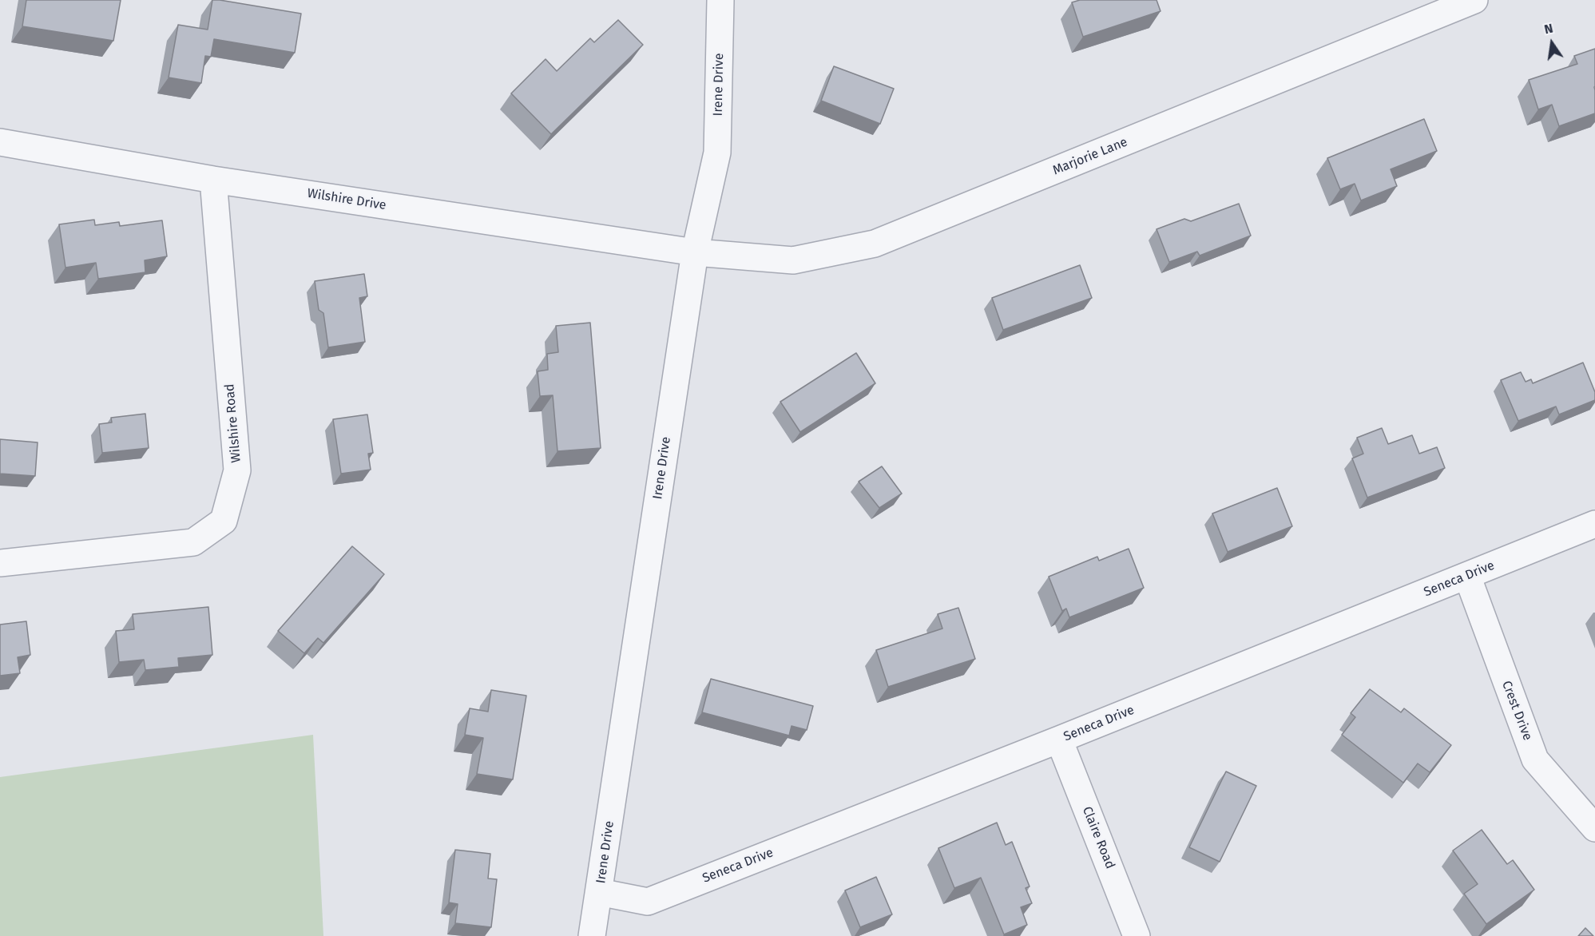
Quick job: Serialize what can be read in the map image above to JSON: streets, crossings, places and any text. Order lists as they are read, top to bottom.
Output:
{
  "streets": {
    "street": [
      "Irene Drive",
      "Marjorie Lane",
      "Wilshire Drive",
      "Wilshire Road",
      "Seneca Drive",
      "Crest Drive",
      "Claire Road"
    ]
  },
  "crossings": [
    ["Irene Drive", "Marjorie Lane"],
    ["Irene Drive", "Wilshire Drive"],
    ["Irene Drive", "Seneca Drive"],
    ["Marjorie Lane", "Wilshire Drive"],
    ["Wilshire Drive", "Wilshire Road"],
    ["Seneca Drive", "Crest Drive"],
    ["Seneca Drive", "Claire Road"]
  ],
  "north": "top"
}
